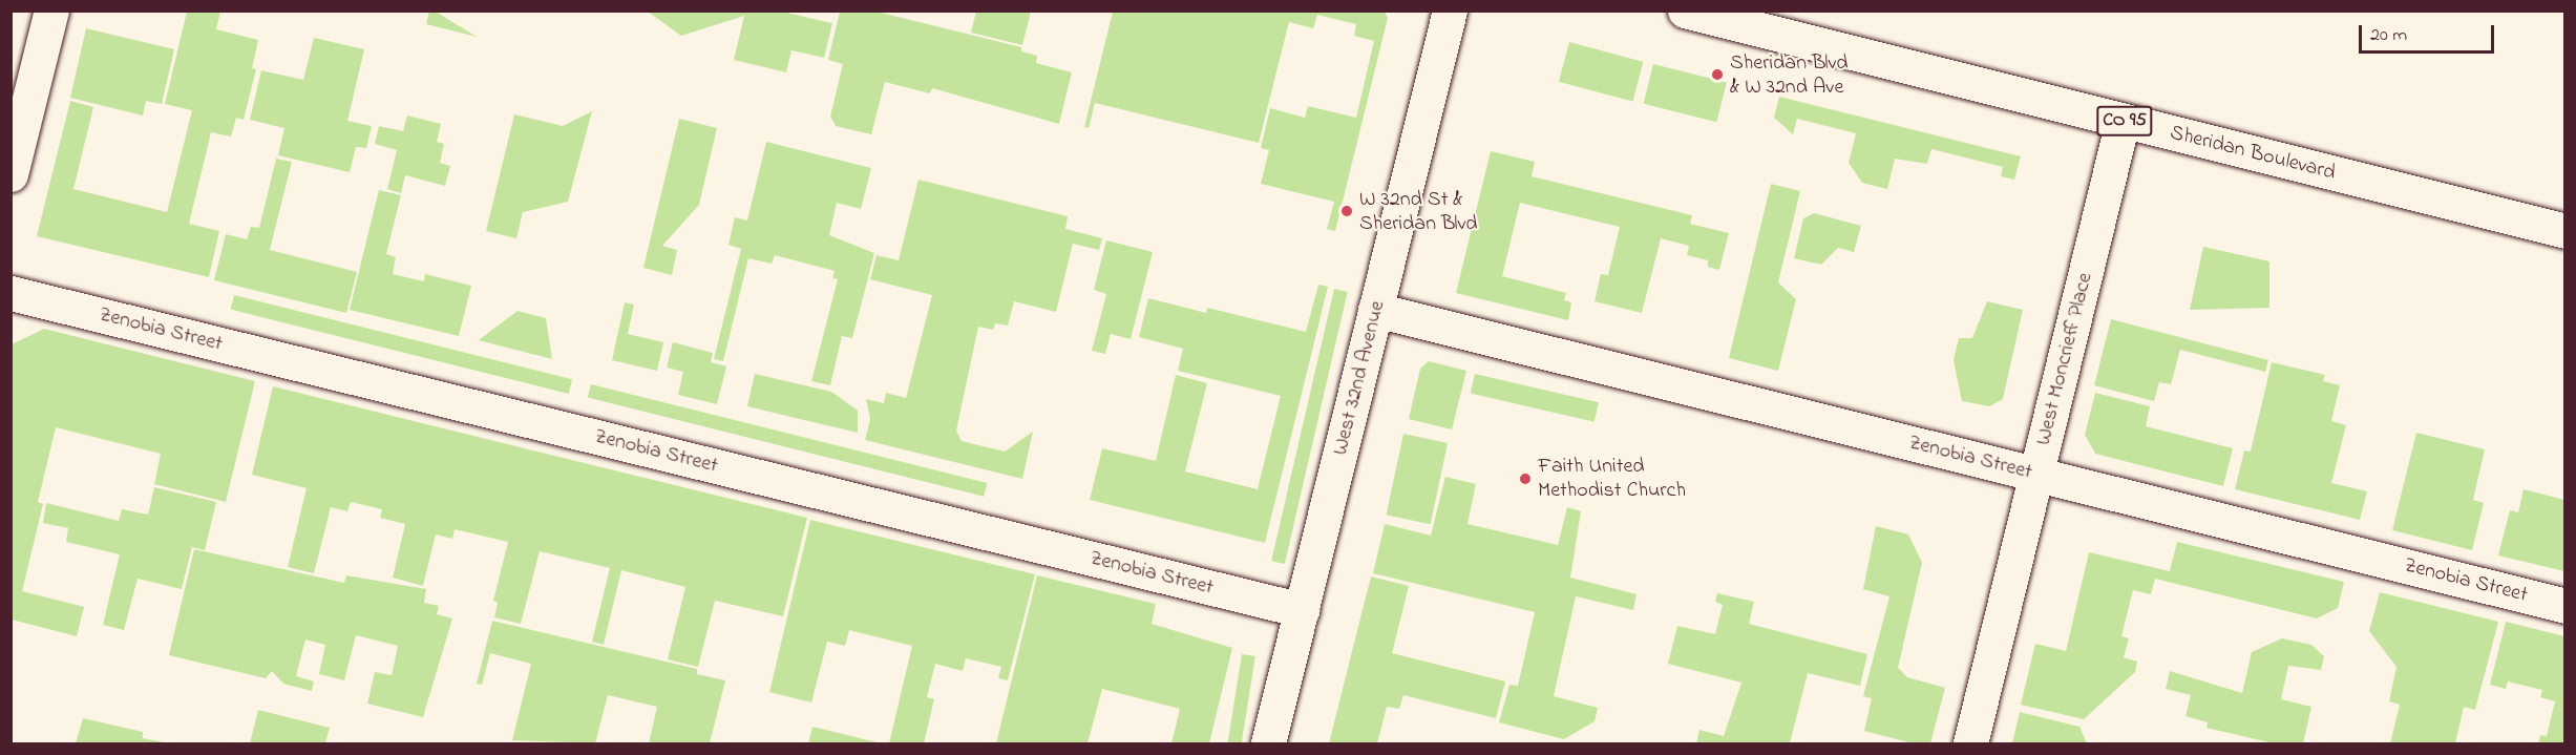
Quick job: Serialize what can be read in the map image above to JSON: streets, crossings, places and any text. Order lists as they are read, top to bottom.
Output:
{
  "streets": {
    "street": [
      "CO 95",
      "Sheridan Boulevard",
      "Zenobia Street",
      "West Moncrieff Place",
      "West 32nd Avenue"
    ]
  },
  "crossings": [
    ["Sheridan Boulevard", "West Moncrieff Place"],
    ["Zenobia Street", "West Moncrieff Place"],
    ["Zenobia Street", "West 32nd Avenue"]
  ],
  "places": ["Sheridan Blvd & W 32nd Ave", "W 32nd St & Sheridan Blvd", "Faith United Methodist Church"],
  "scale_bar": "20 m"
}
